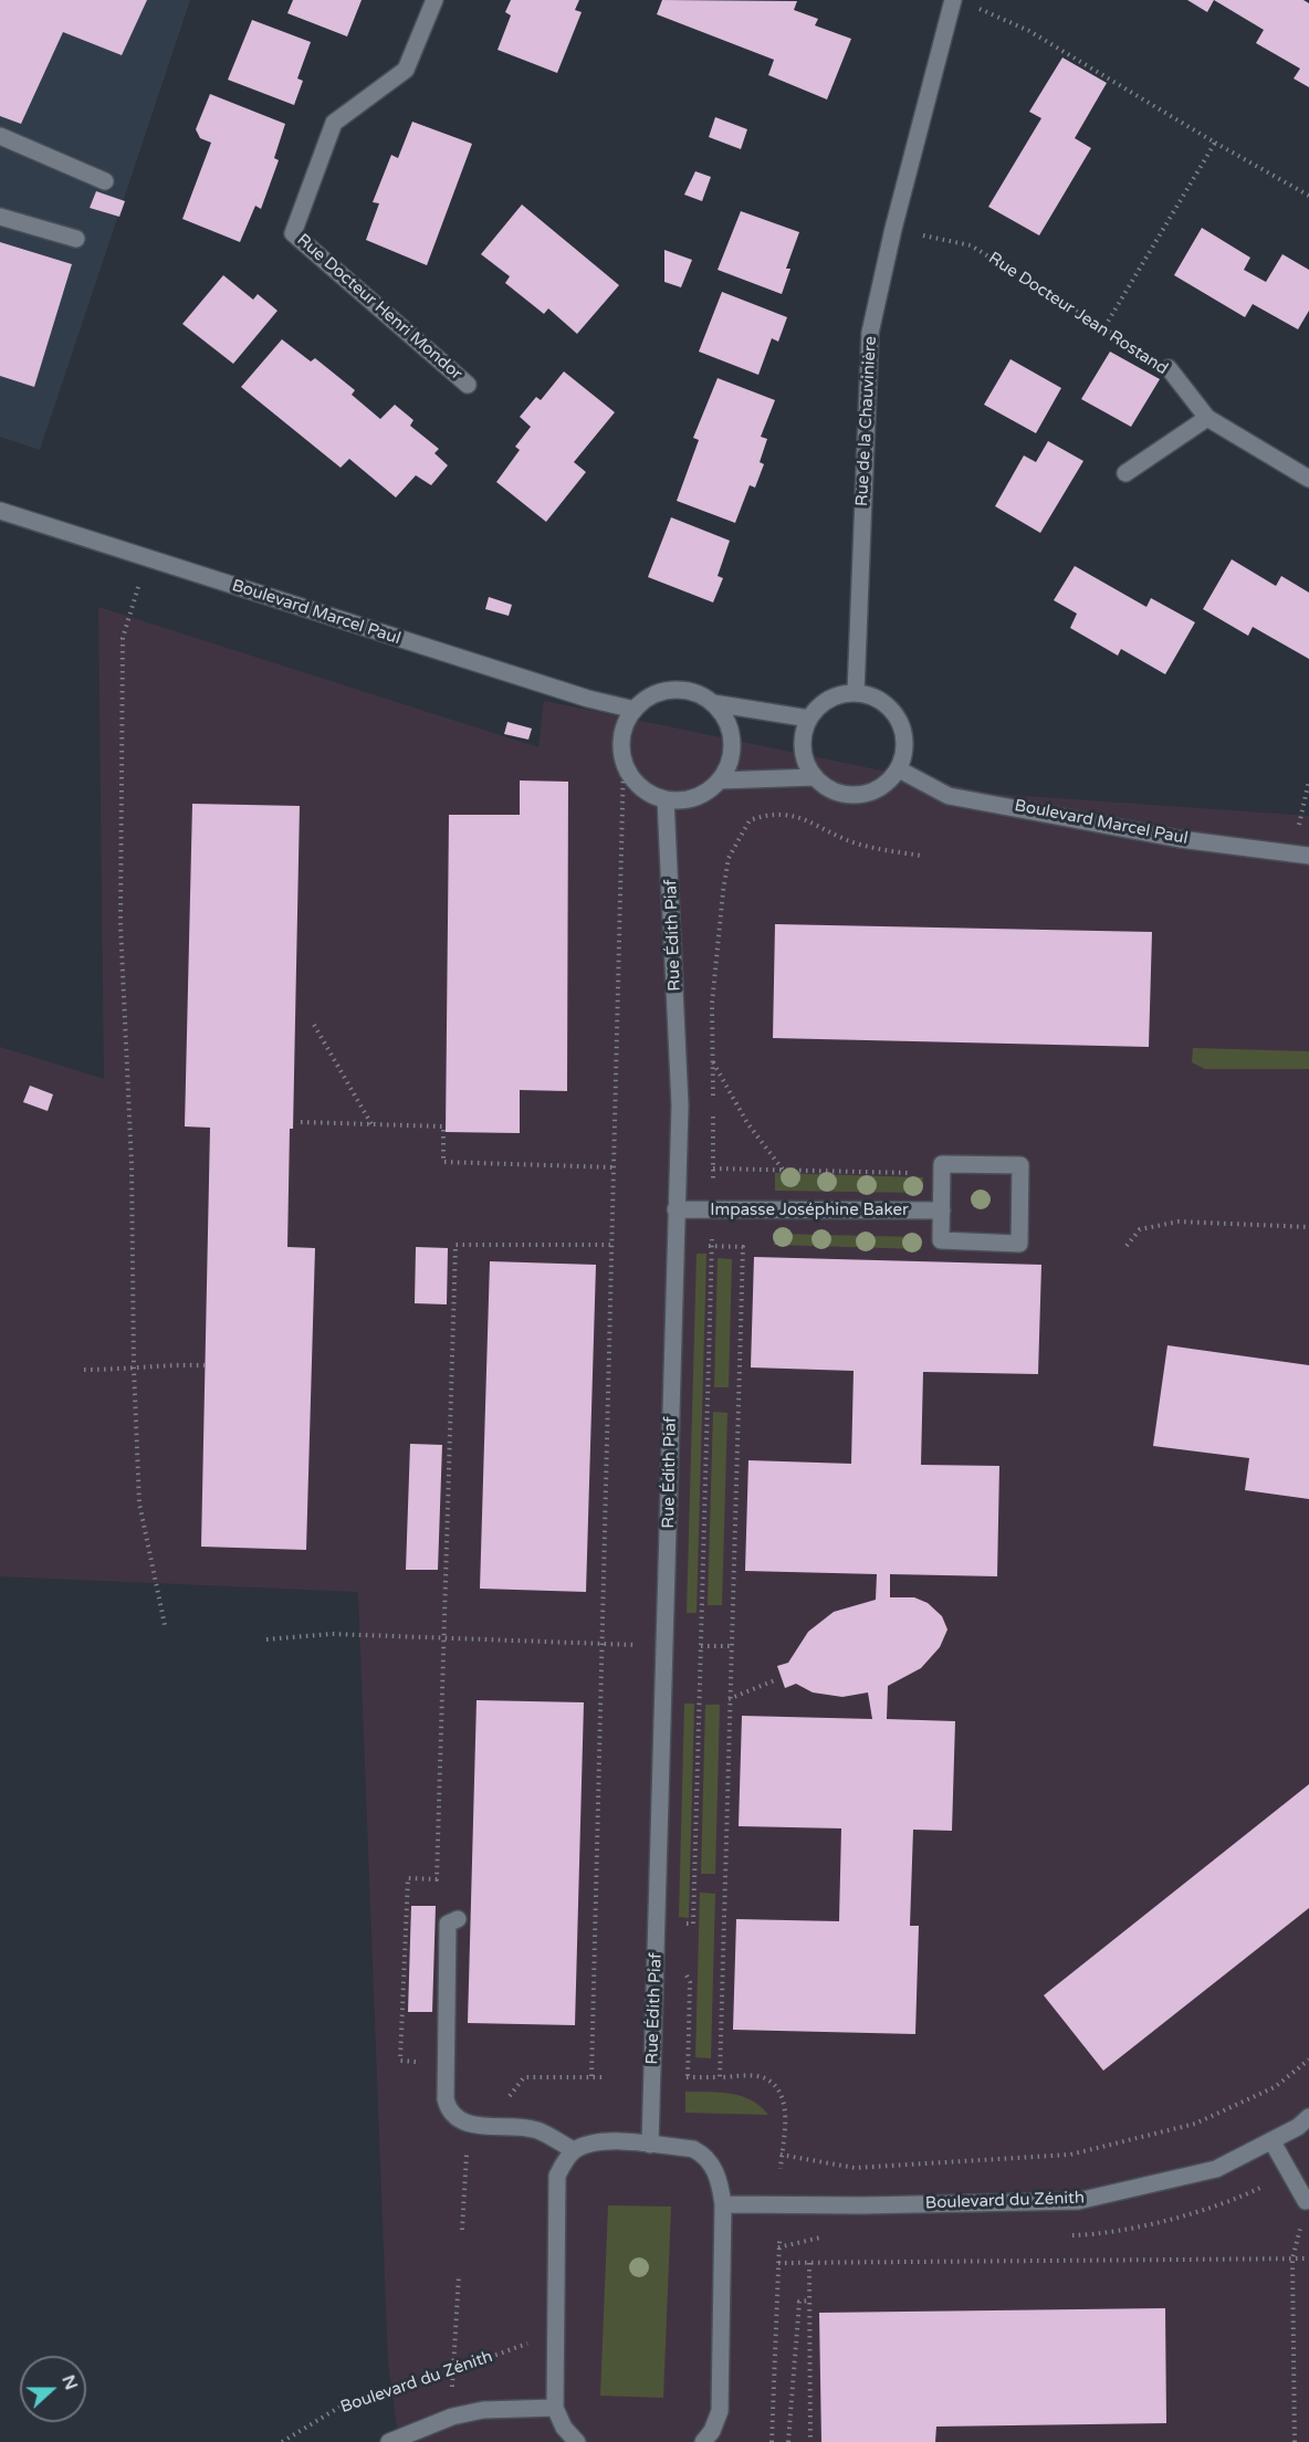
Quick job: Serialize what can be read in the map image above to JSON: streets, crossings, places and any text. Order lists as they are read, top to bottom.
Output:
{
  "streets": {
    "street": [
      "Rue Docteur Henri Mondor",
      "Rue Docteur Jean Rostand",
      "Rue de la Chauvinière",
      "Boulevard Marcel Paul",
      "Rue Édith Piaf",
      "Impasse Joséphine Baker",
      "Boulevard du Zénith"
    ]
  },
  "crossings": [
    ["Rue Docteur Jean Rostand", "Rue de la Chauvinière"],
    ["Rue de la Chauvinière", "Boulevard Marcel Paul"],
    ["Boulevard Marcel Paul", "Rue Édith Piaf"],
    ["Rue Édith Piaf", "Impasse Joséphine Baker"]
  ],
  "north": "right"
}
